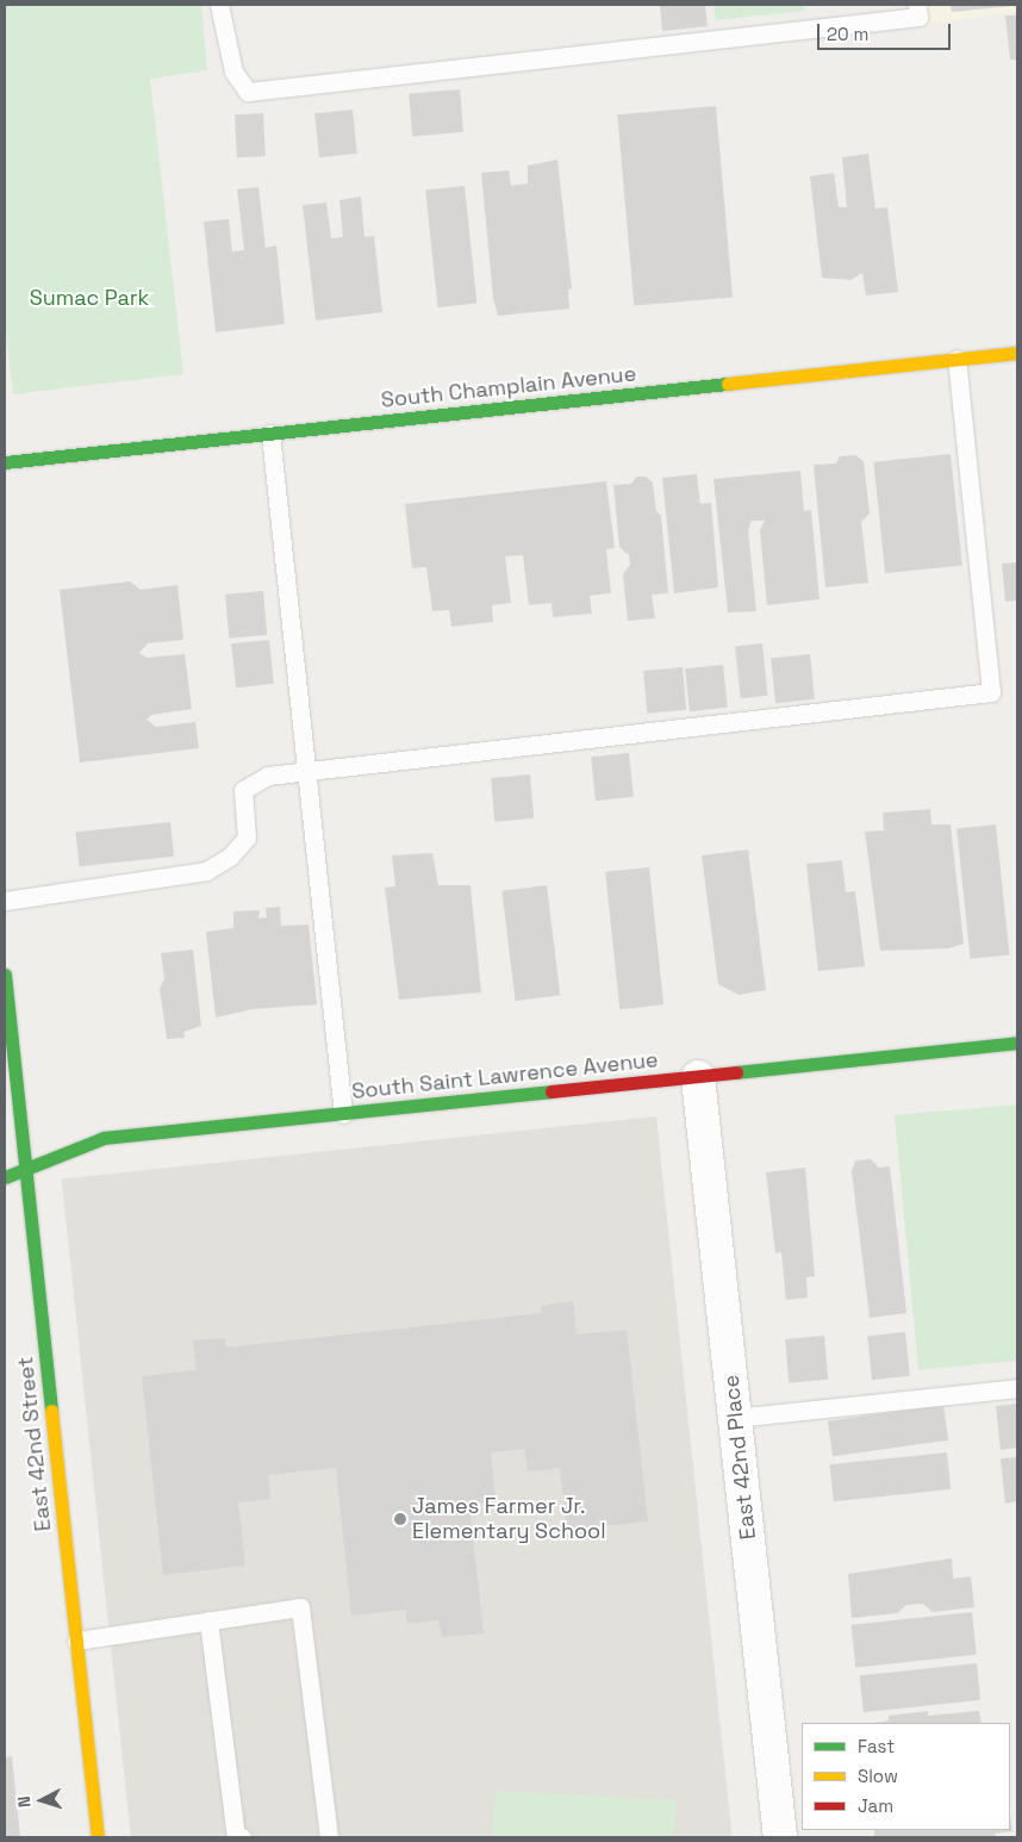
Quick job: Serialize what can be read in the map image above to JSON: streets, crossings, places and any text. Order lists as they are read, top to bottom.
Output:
{
  "streets": {
    "street": [
      "South Champlain Avenue",
      "South Saint Lawrence Avenue",
      "East 42nd Street",
      "East 42nd Place"
    ]
  },
  "crossings": [
    ["South Saint Lawrence Avenue", "East 42nd Street"],
    ["South Saint Lawrence Avenue", "East 42nd Place"]
  ],
  "parks": ["Sumac Park"],
  "places": ["James Farmer Jr. Elementary School"],
  "legend": ["Fast", "Slow", "Jam"],
  "scale_bar": "20 m",
  "north": "left"
}
